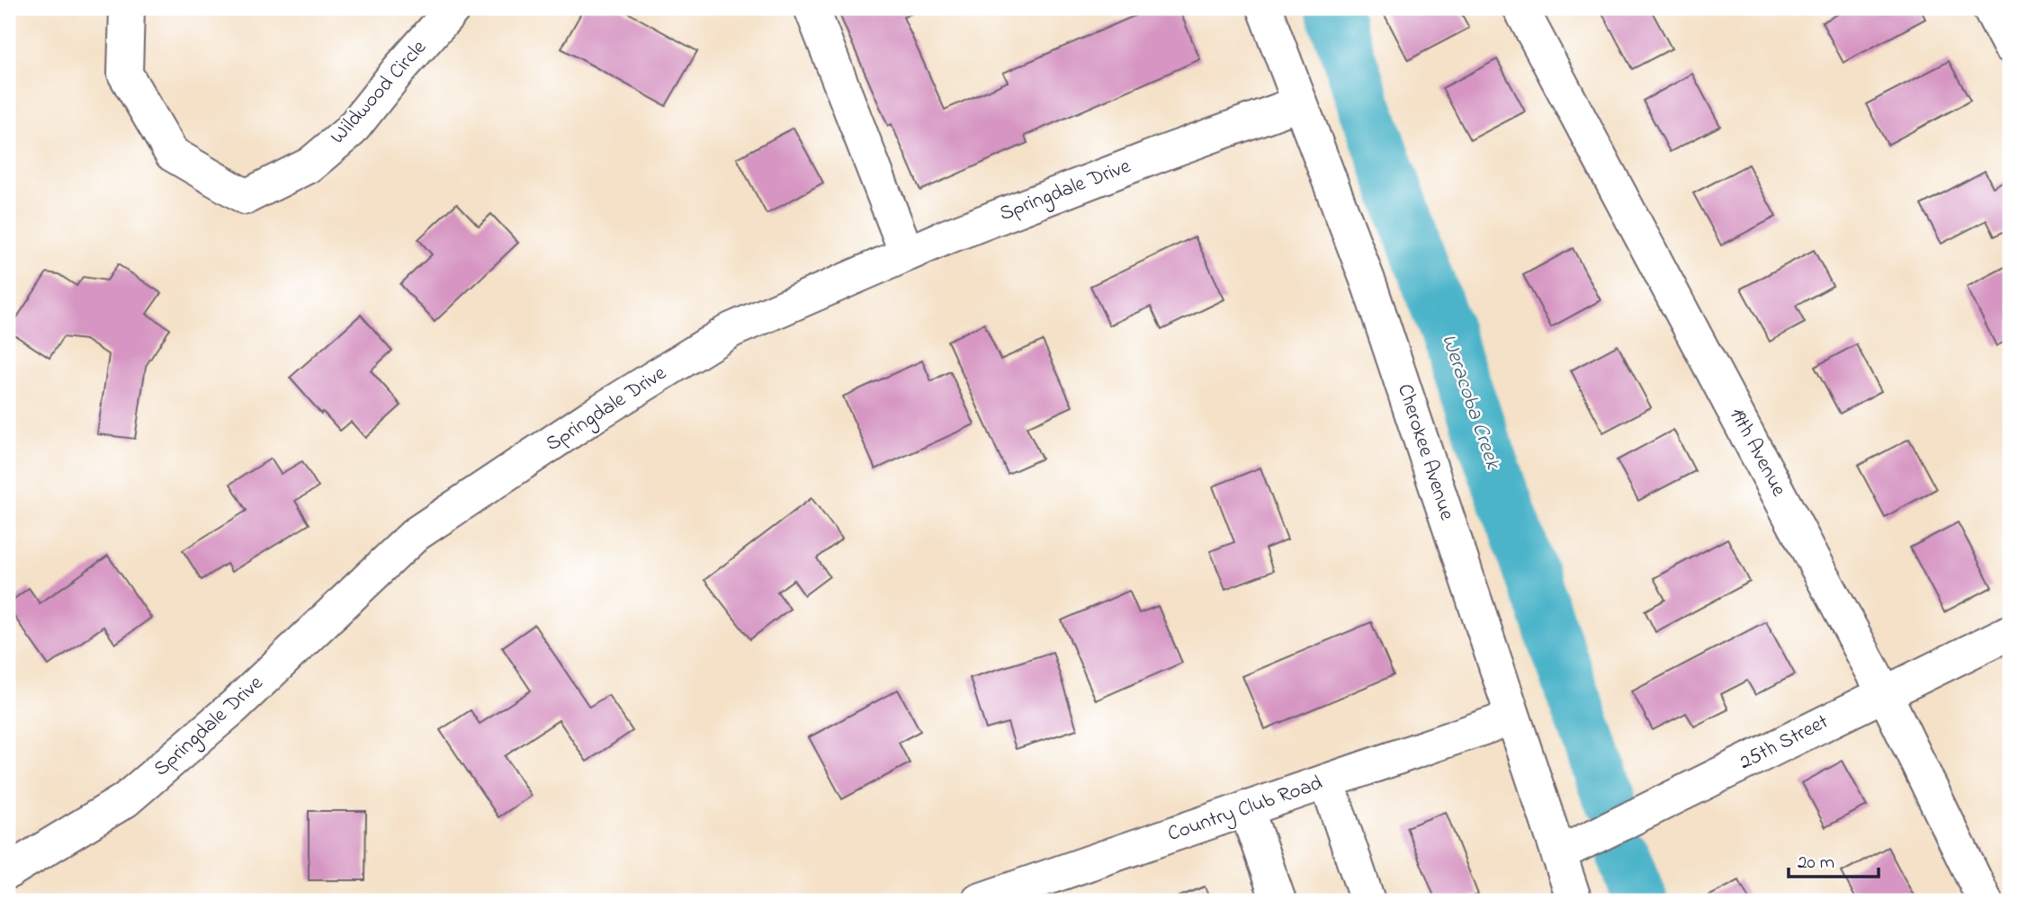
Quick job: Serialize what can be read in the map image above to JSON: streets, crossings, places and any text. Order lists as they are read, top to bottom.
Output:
{
  "streets": {
    "street": [
      "Wildwood Circle",
      "Springdale Drive",
      "Cherokee Avenue",
      "19th Avenue",
      "25th Street",
      "Country Club Road"
    ]
  },
  "crossings": [
    ["Springdale Drive", "Cherokee Avenue"],
    ["Cherokee Avenue", "25th Street"],
    ["Cherokee Avenue", "Country Club Road"],
    ["19th Avenue", "25th Street"]
  ],
  "water": ["Weracoba Creek"],
  "scale_bar": "20 m"
}
